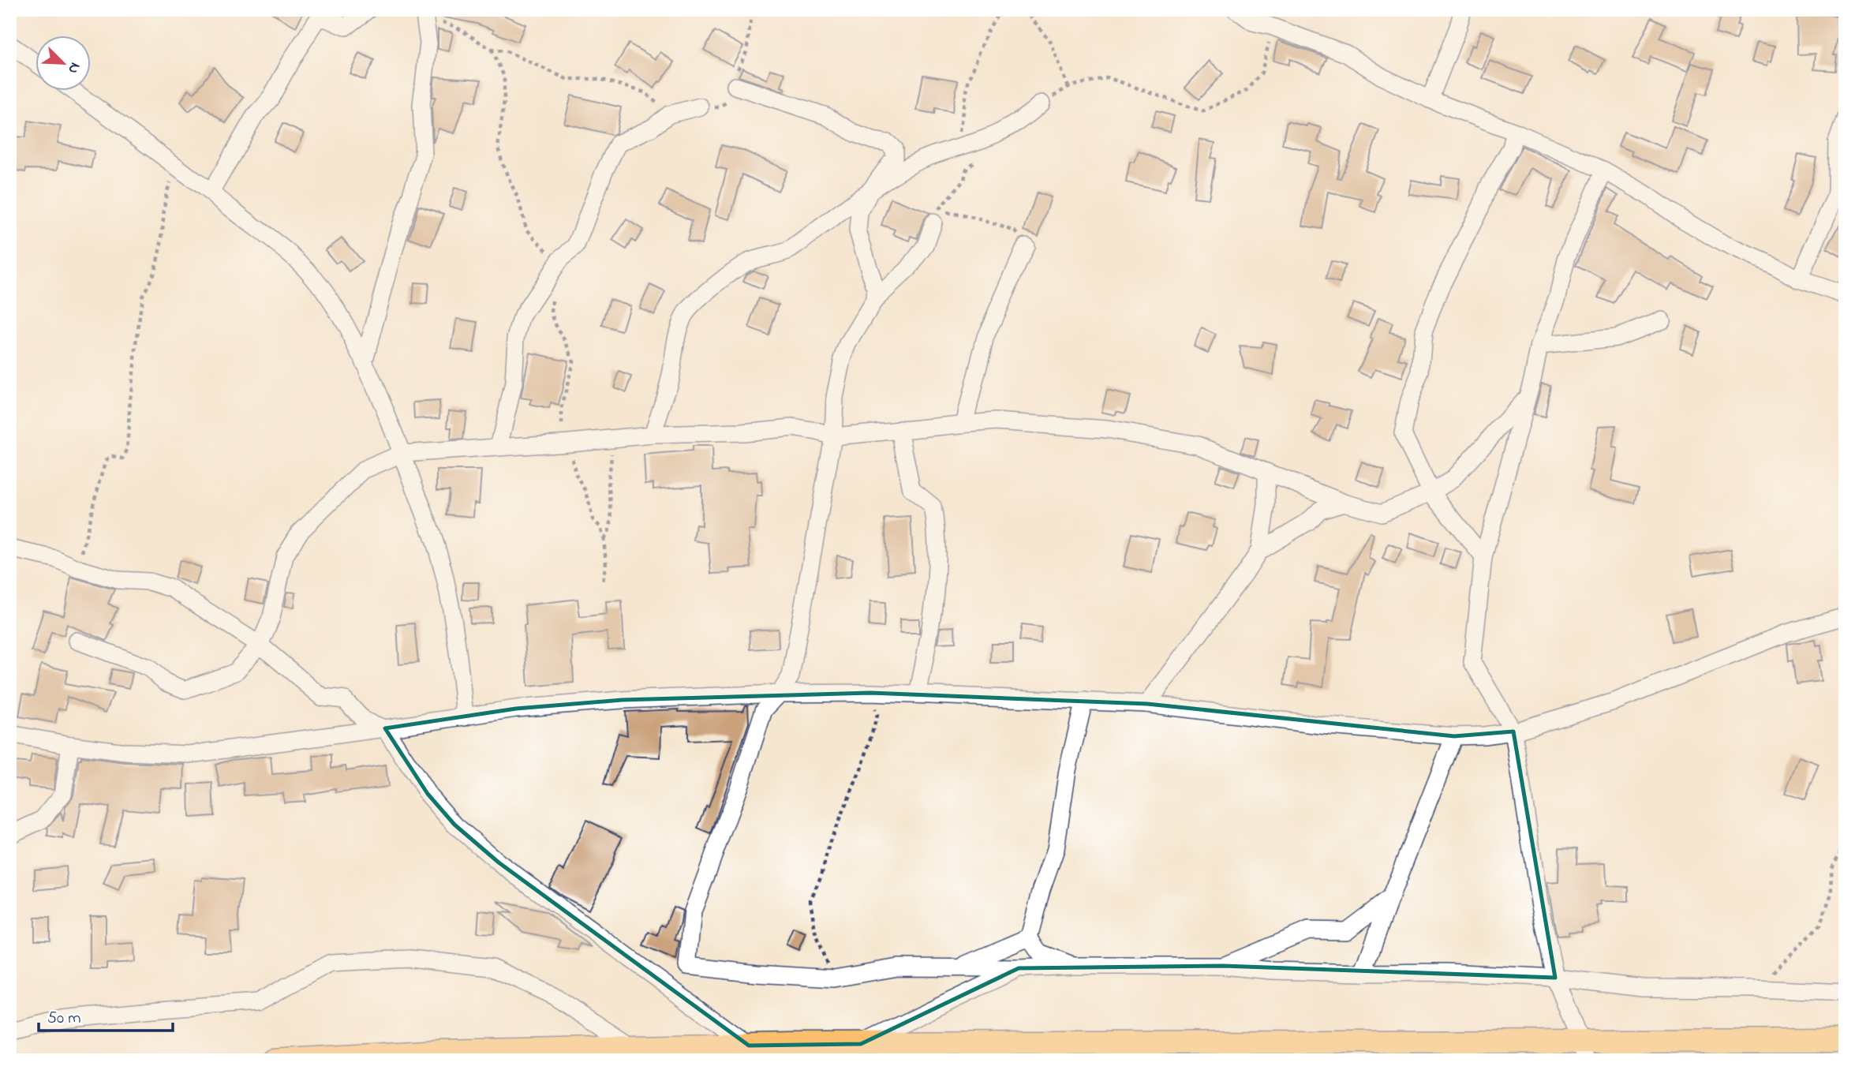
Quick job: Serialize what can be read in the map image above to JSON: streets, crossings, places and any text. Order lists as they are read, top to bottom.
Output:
{
  "scale_bar": "50 m",
  "north": "bottom right"
}
